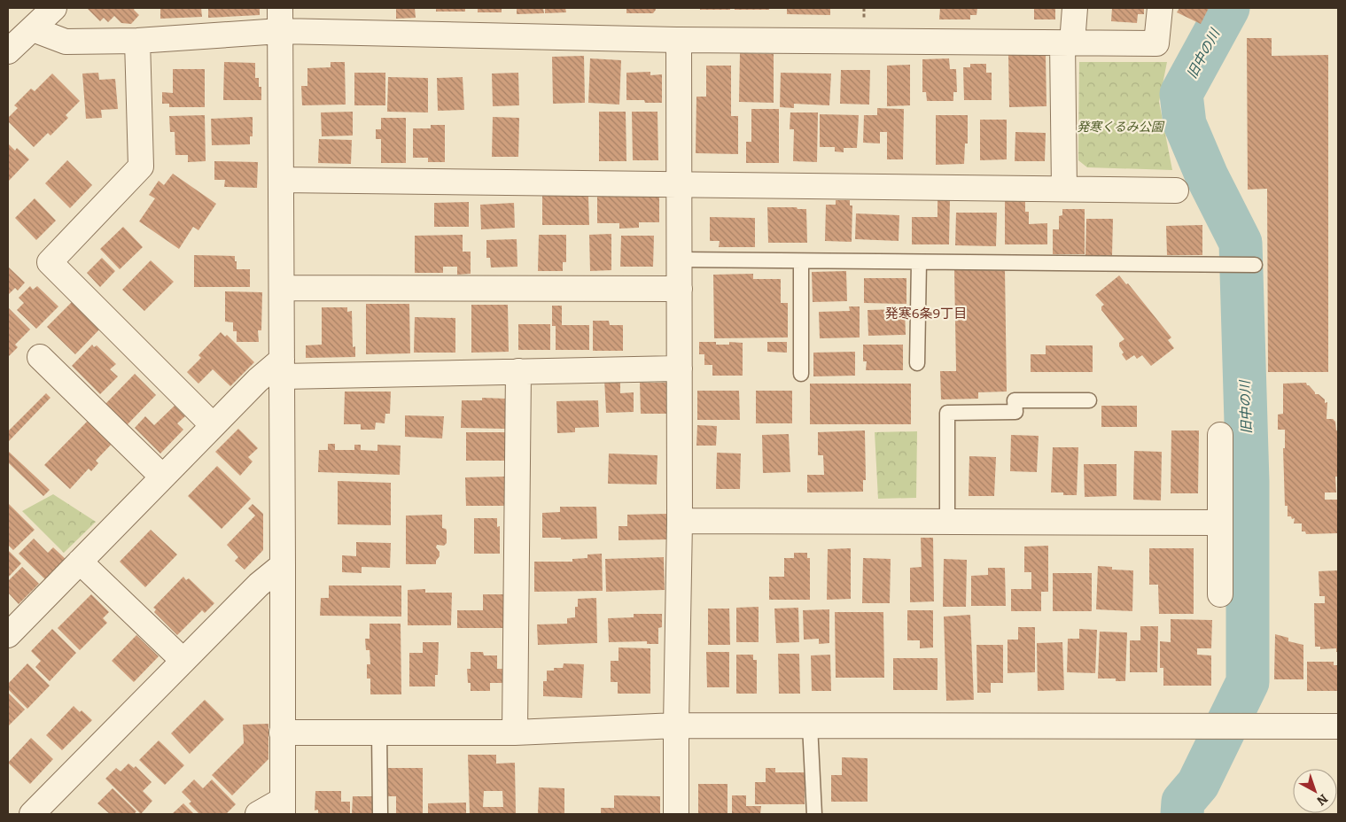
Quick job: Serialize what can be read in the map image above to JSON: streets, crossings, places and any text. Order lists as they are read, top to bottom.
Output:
{
  "districts": ["発寒6条9丁目"],
  "water": ["旧中の川"],
  "parks": ["発寒くるみ公園"],
  "north": "bottom right"
}
